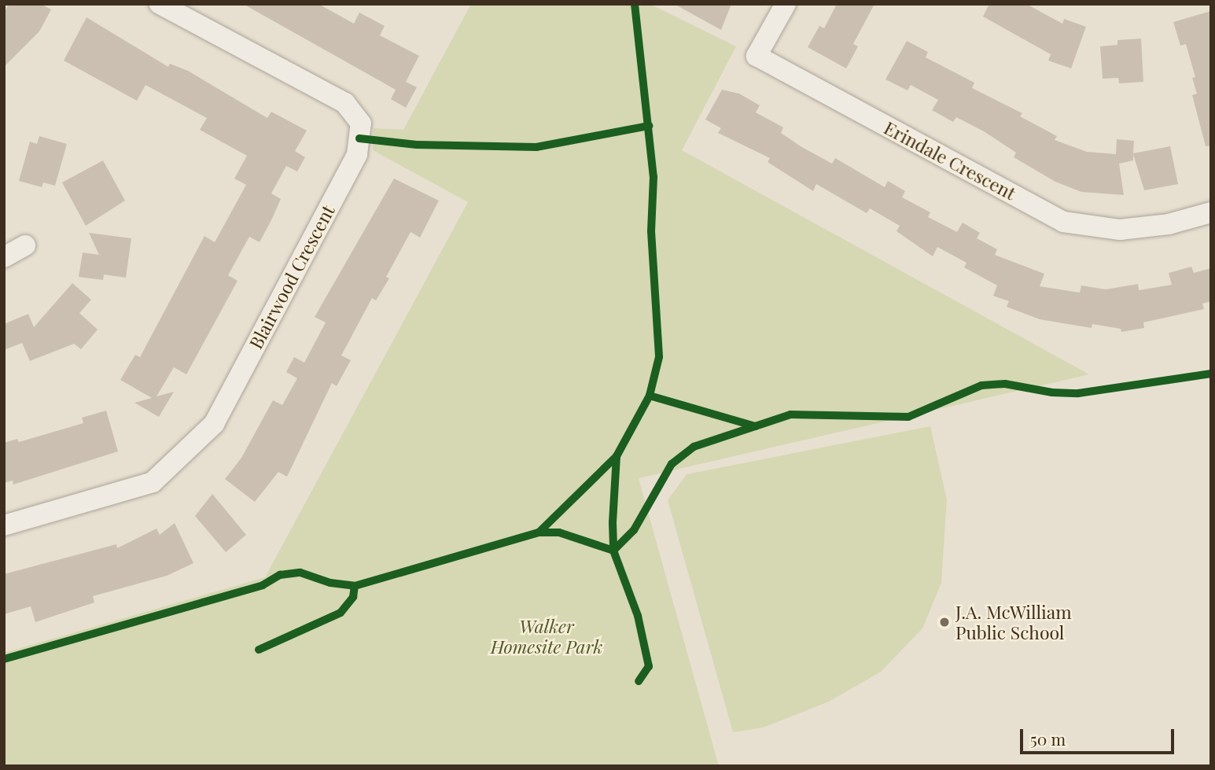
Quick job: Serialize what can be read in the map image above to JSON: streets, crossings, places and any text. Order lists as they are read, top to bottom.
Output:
{
  "streets": {
    "street": ["Erindale Crescent", "Blairwood Crescent"]
  },
  "parks": ["Walker Homesite Park"],
  "places": ["J.A. McWilliam Public School"],
  "scale_bar": "50 m"
}
